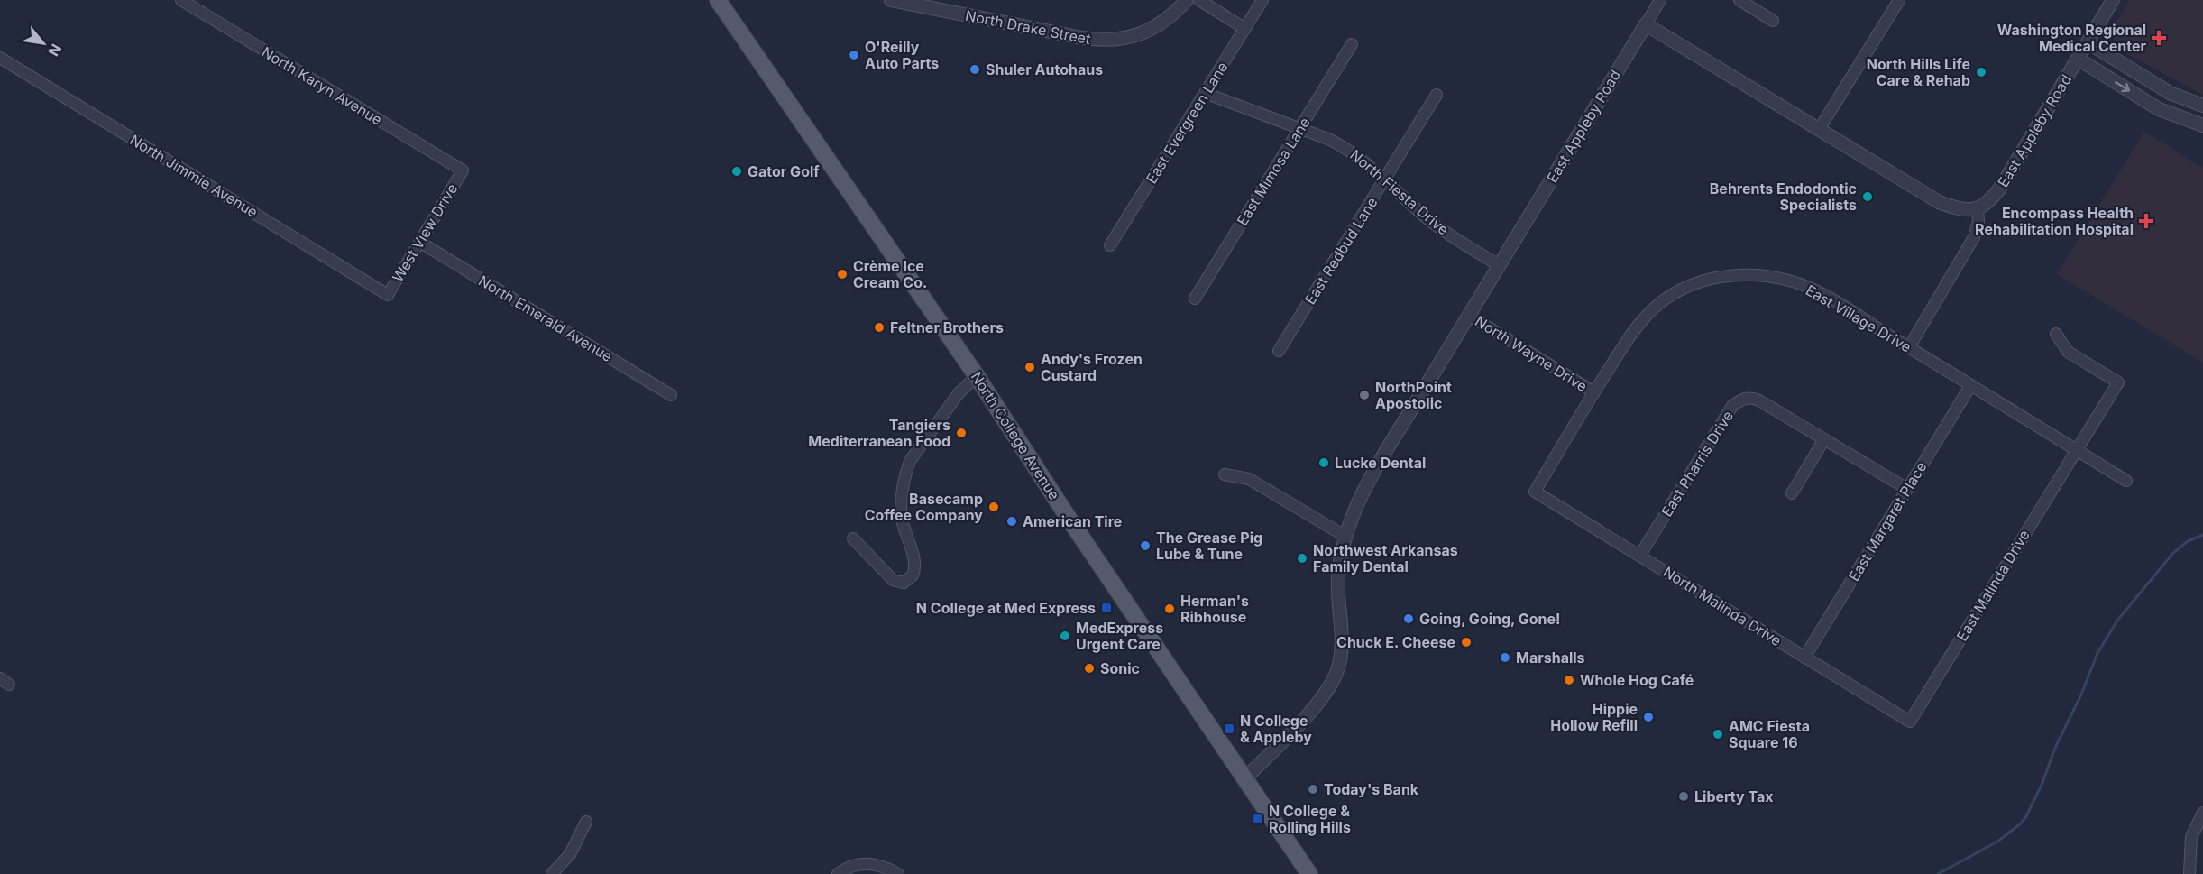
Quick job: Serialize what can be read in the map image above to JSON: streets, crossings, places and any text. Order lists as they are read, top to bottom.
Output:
{
  "streets": {
    "main road": ["North College Avenue"],
    "street": [
      "North Drake Street",
      "North Karyn Avenue",
      "East Evergreen Lane",
      "East Appleby Road",
      "East Mimosa Lane",
      "North Jimmie Avenue",
      "North Fiesta Drive",
      "West View Drive",
      "East Redbud Lane",
      "North Emerald Avenue",
      "East Village Drive",
      "North Wayne Drive",
      "East Pharris Drive",
      "East Margaret Place",
      "East Malinda Drive",
      "North Malinda Drive"
    ]
  },
  "crossings": [
    ["North Karyn Avenue", "West View Drive"],
    ["East Evergreen Lane", "North Fiesta Drive"],
    ["East Appleby Road", "North Fiesta Drive"],
    ["East Appleby Road", "North Wayne Drive"],
    ["East Appleby Road", "North College Avenue"],
    ["East Mimosa Lane", "North Fiesta Drive"],
    ["North Jimmie Avenue", "West View Drive"],
    ["North Fiesta Drive", "East Redbud Lane"],
    ["West View Drive", "North Emerald Avenue"],
    ["East Village Drive", "North Wayne Drive"],
    ["East Village Drive", "East Margaret Place"],
    ["East Village Drive", "East Malinda Drive"],
    ["East Village Drive", "North Malinda Drive"],
    ["East Pharris Drive", "East Margaret Place"],
    ["East Pharris Drive", "North Malinda Drive"],
    ["East Margaret Place", "North Malinda Drive"],
    ["East Malinda Drive", "North Malinda Drive"]
  ],
  "places": {
    "health": ["Washington Regional Medical Center", "Encompass Health Rehabilitation Hospital"],
    "other": [
      "O'Reilly Auto Parts",
      "Shuler Autohaus",
      "North Hills Life Care & Rehab",
      "Gator Golf",
      "Behrents Endodontic Specialists",
      "Crème Ice Cream Co.",
      "Feltner Brothers",
      "Andy's Frozen Custard",
      "NorthPoint Apostolic",
      "Tangiers Mediterranean Food",
      "Lucke Dental",
      "Basecamp Coffee Company",
      "American Tire",
      "The Grease Pig Lube & Tune",
      "Northwest Arkansas Family Dental",
      "Herman's Ribhouse",
      "Going, Going, Gone!",
      "MedExpress Urgent Care",
      "Chuck E. Cheese",
      "Marshalls",
      "Sonic",
      "Whole Hog Café",
      "Hippie Hollow Refill",
      "AMC Fiesta Square 16",
      "Today's Bank",
      "Liberty Tax"
    ],
    "transit": ["N College at Med Express", "N College & Appleby", "N College & Rolling Hills"]
  },
  "north": "bottom right"
}
